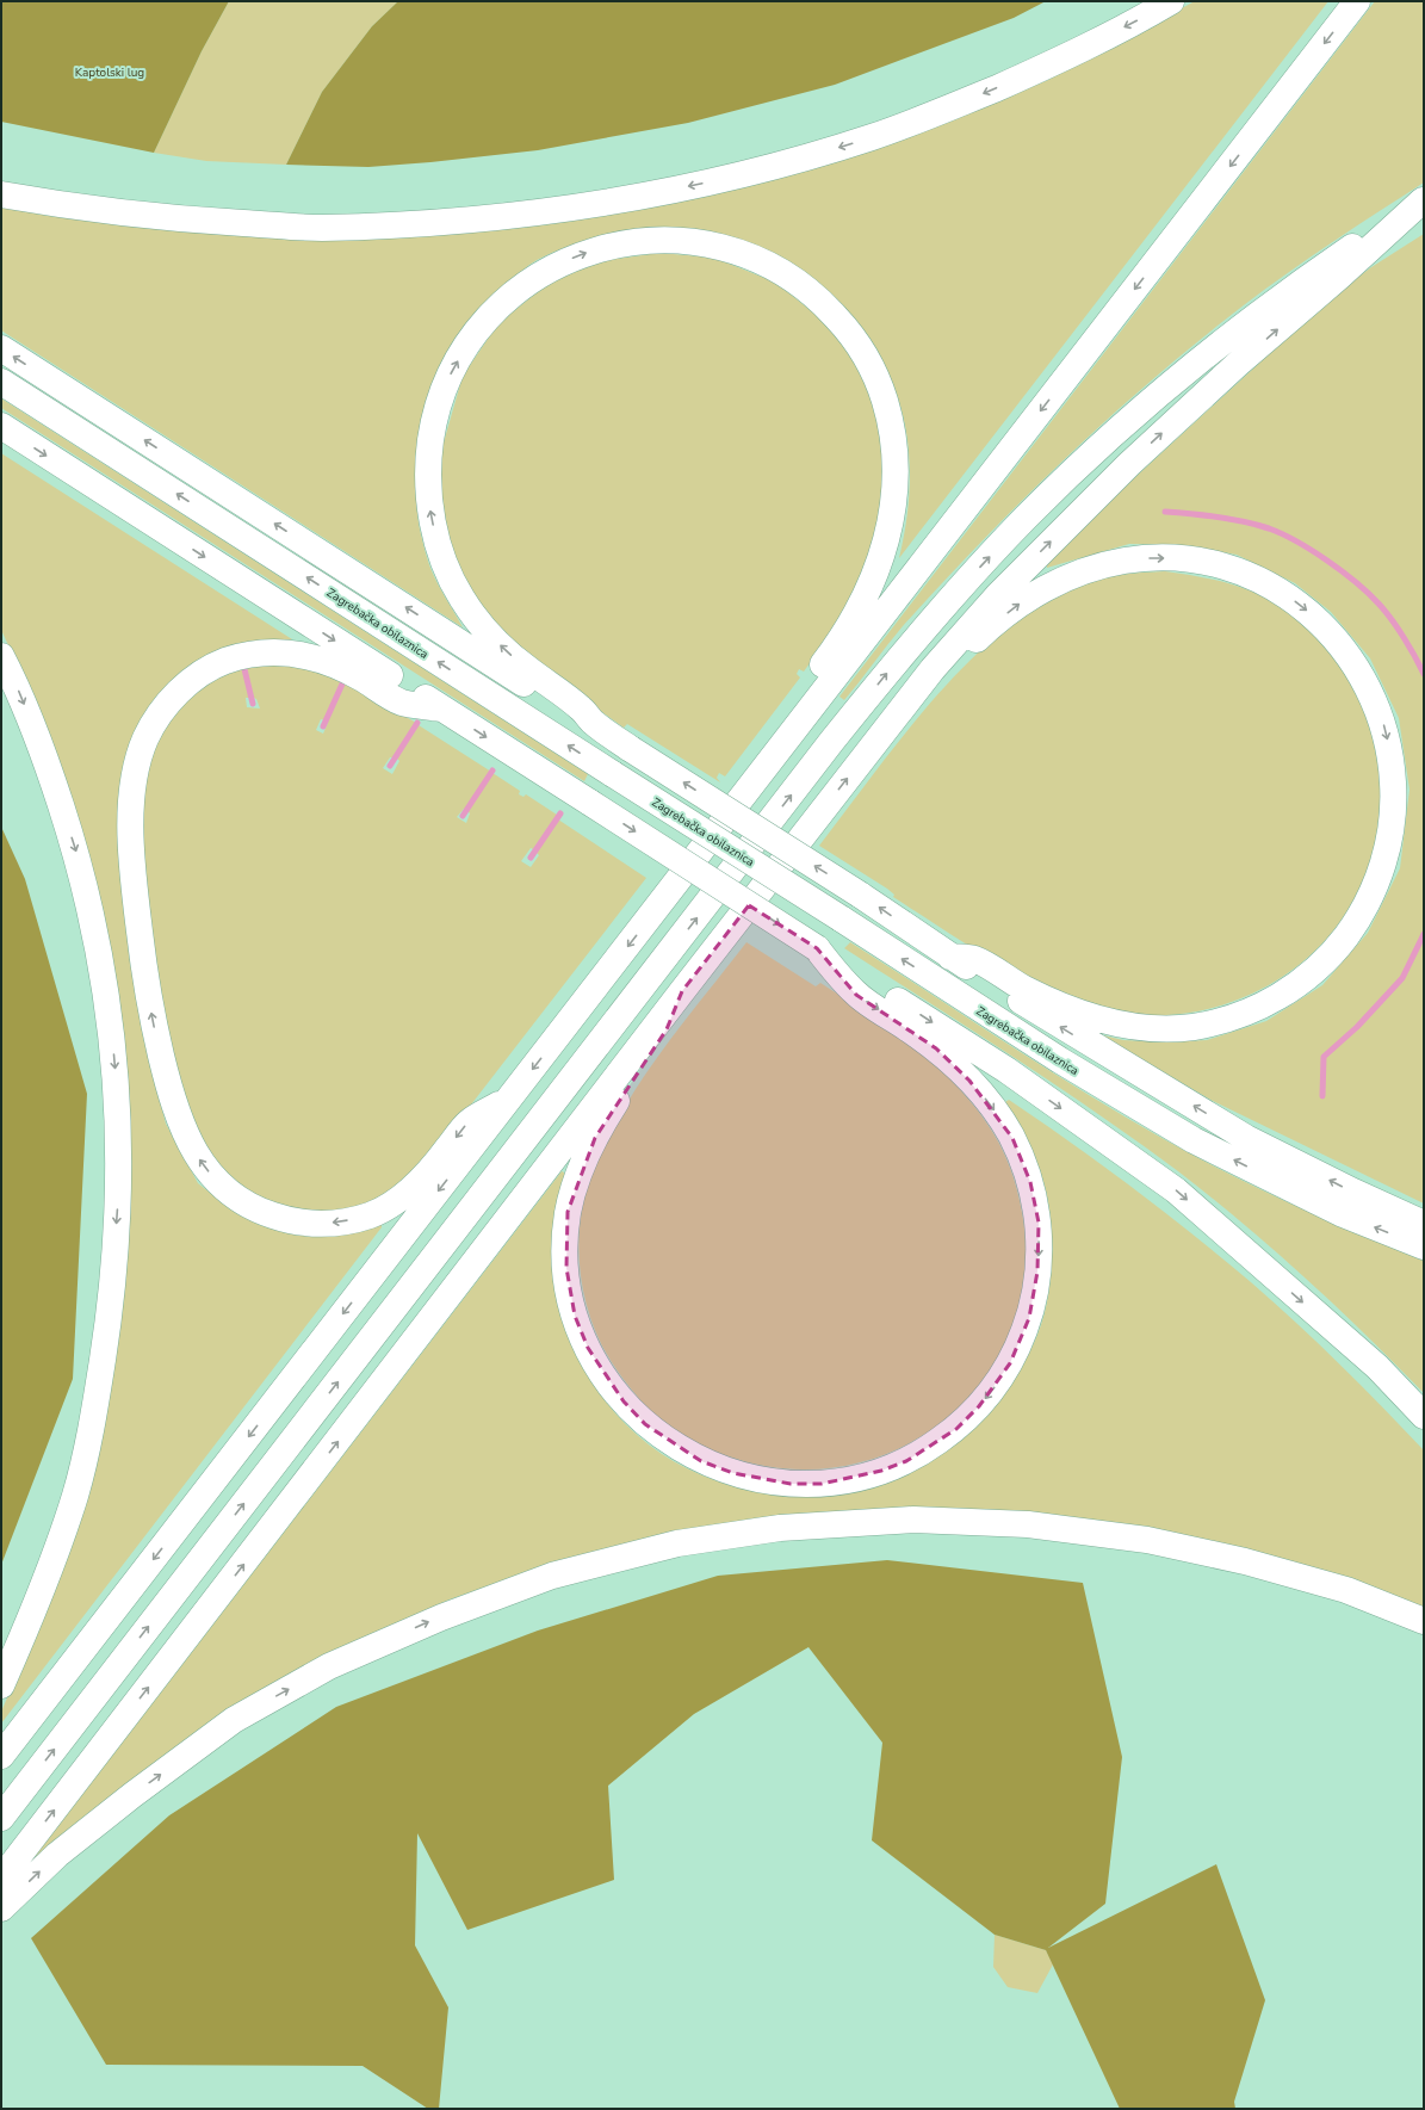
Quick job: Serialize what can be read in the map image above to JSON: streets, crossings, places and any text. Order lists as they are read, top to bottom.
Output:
{
  "streets": {
    "highway": ["Zagrebačka obilaznica"]
  },
  "parks": ["Kaptolski lug"]
}
